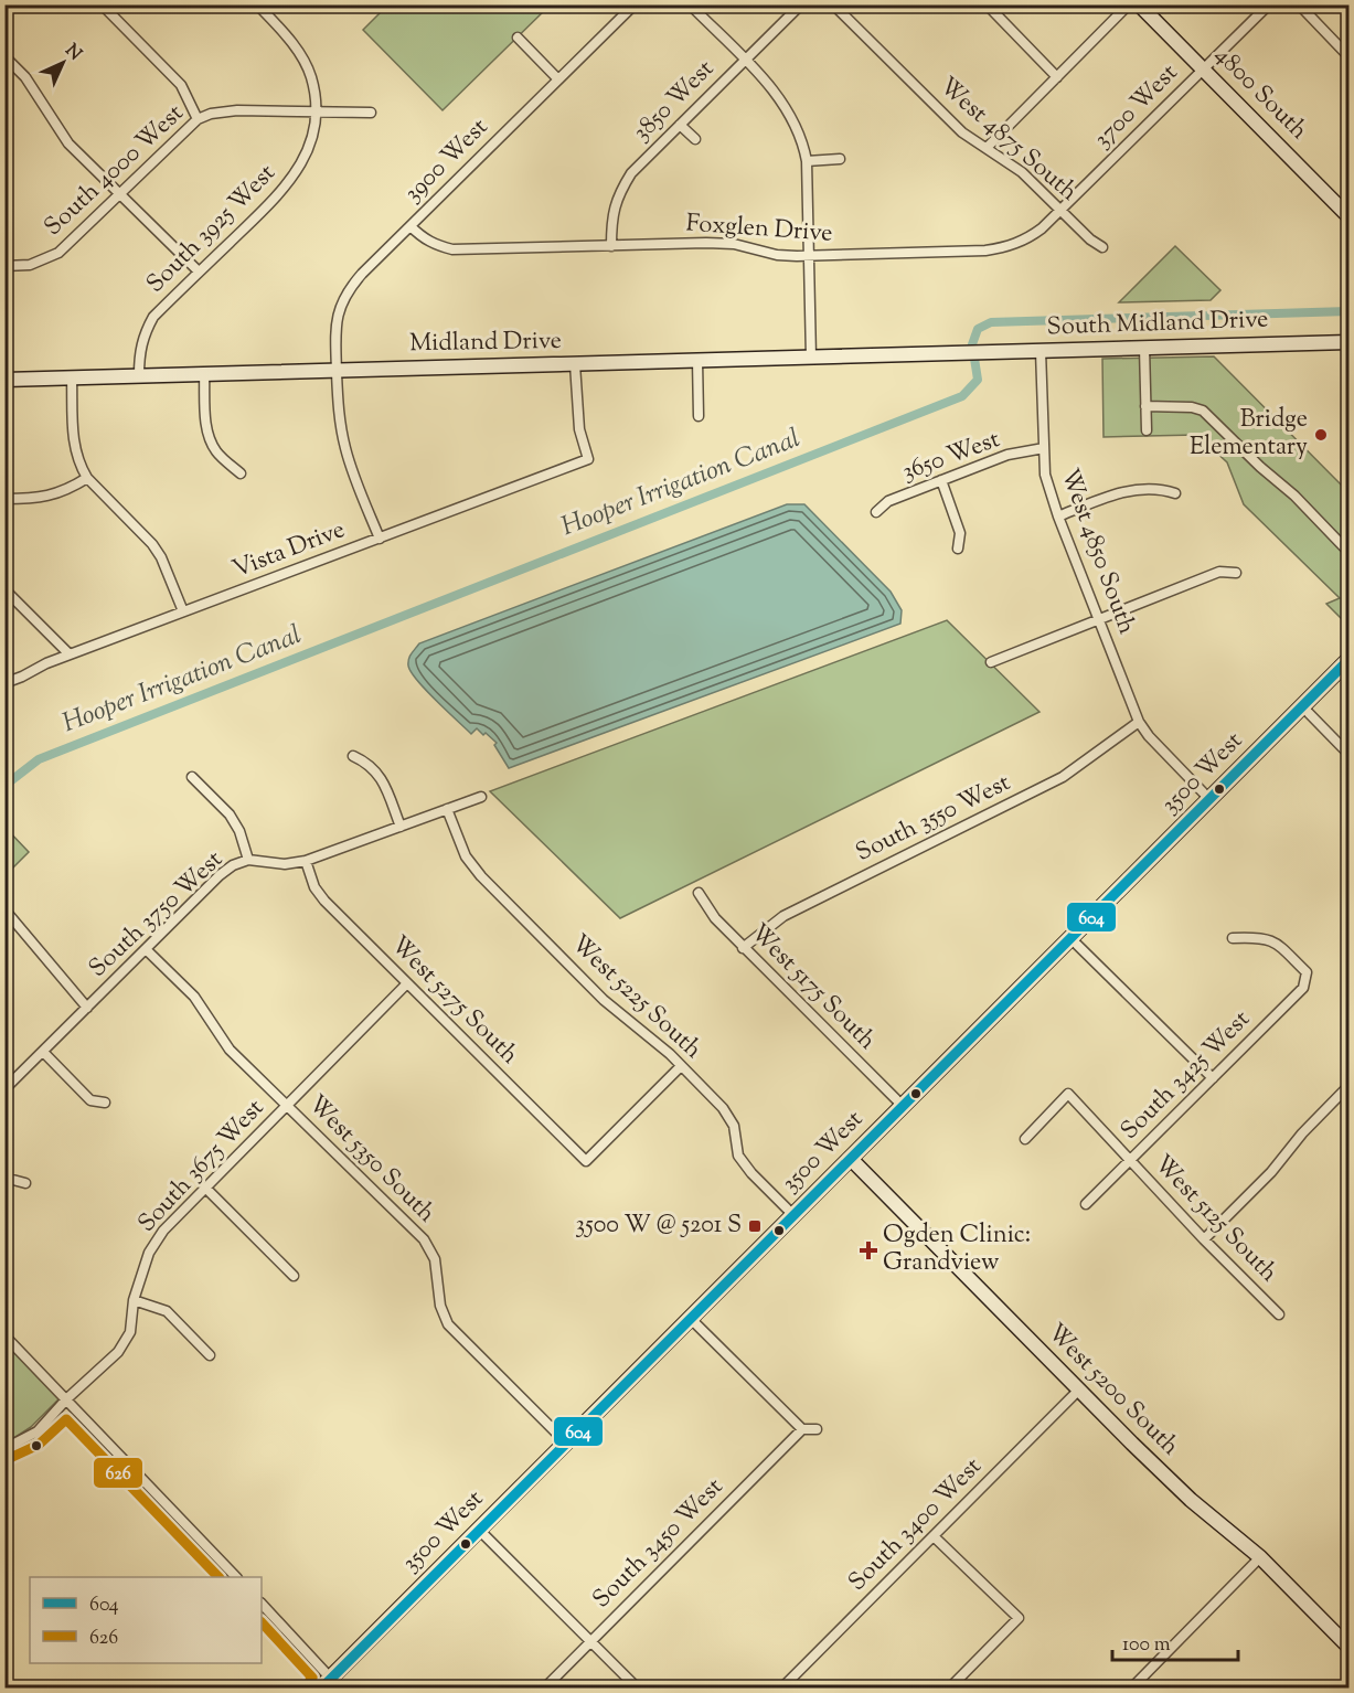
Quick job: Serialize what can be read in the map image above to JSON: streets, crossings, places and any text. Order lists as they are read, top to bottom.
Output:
{
  "streets": {
    "main road": ["3500 West"],
    "street": [
      "4800 South",
      "3850 West",
      "3700 West",
      "West 4875 South",
      "3900 West",
      "South 4000 West",
      "South 3925 West",
      "Foxglen Drive",
      "South Midland Drive",
      "Midland Drive",
      "3650 West",
      "Vista Drive",
      "West 4850 South",
      "South 3550 West",
      "South 3750 West",
      "West 5175 South",
      "West 5225 South",
      "West 5275 South",
      "South 3425 West",
      "West 5350 South",
      "South 3675 West",
      "West 5125 South",
      "West 5200 South",
      "South 3400 West",
      "South 3450 West"
    ]
  },
  "crossings": [
    ["4800 South", "3700 West"],
    ["3850 West", "Foxglen Drive"],
    ["3700 West", "West 4875 South"],
    ["3700 West", "Foxglen Drive"],
    ["West 4875 South", "Foxglen Drive"],
    ["3900 West", "Foxglen Drive"],
    ["3900 West", "Midland Drive"],
    ["3900 West", "Vista Drive"],
    ["South 4000 West", "South 3925 West"],
    ["South 3925 West", "Midland Drive"],
    ["South Midland Drive", "Midland Drive"],
    ["South Midland Drive", "West 4850 South"],
    ["Midland Drive", "Vista Drive"],
    ["3650 West", "West 4850 South"],
    ["West 4850 South", "3500 West"],
    ["West 4850 South", "South 3550 West"],
    ["3500 West", "West 5175 South"],
    ["3500 West", "West 5225 South"],
    ["3500 West", "West 5350 South"],
    ["3500 West", "West 5200 South"],
    ["South 3550 West", "West 5175 South"],
    ["South 3750 West", "West 5225 South"],
    ["South 3750 West", "West 5275 South"],
    ["South 3750 West", "West 5350 South"],
    ["West 5225 South", "West 5275 South"],
    ["West 5275 South", "South 3675 West"],
    ["South 3425 West", "West 5125 South"],
    ["West 5350 South", "South 3675 West"],
    ["West 5200 South", "South 3400 West"]
  ],
  "water": ["Hooper Irrigation Canal"],
  "places": {
    "other": ["Bridge Elementary"],
    "transit": ["3500 W @ 5201 S"],
    "health": ["Ogden Clinic: Grandview"]
  },
  "lines": ["transit line 604", "transit line 626"],
  "legend": ["604", "626"],
  "scale_bar": "100 m",
  "north": "top right"
}
